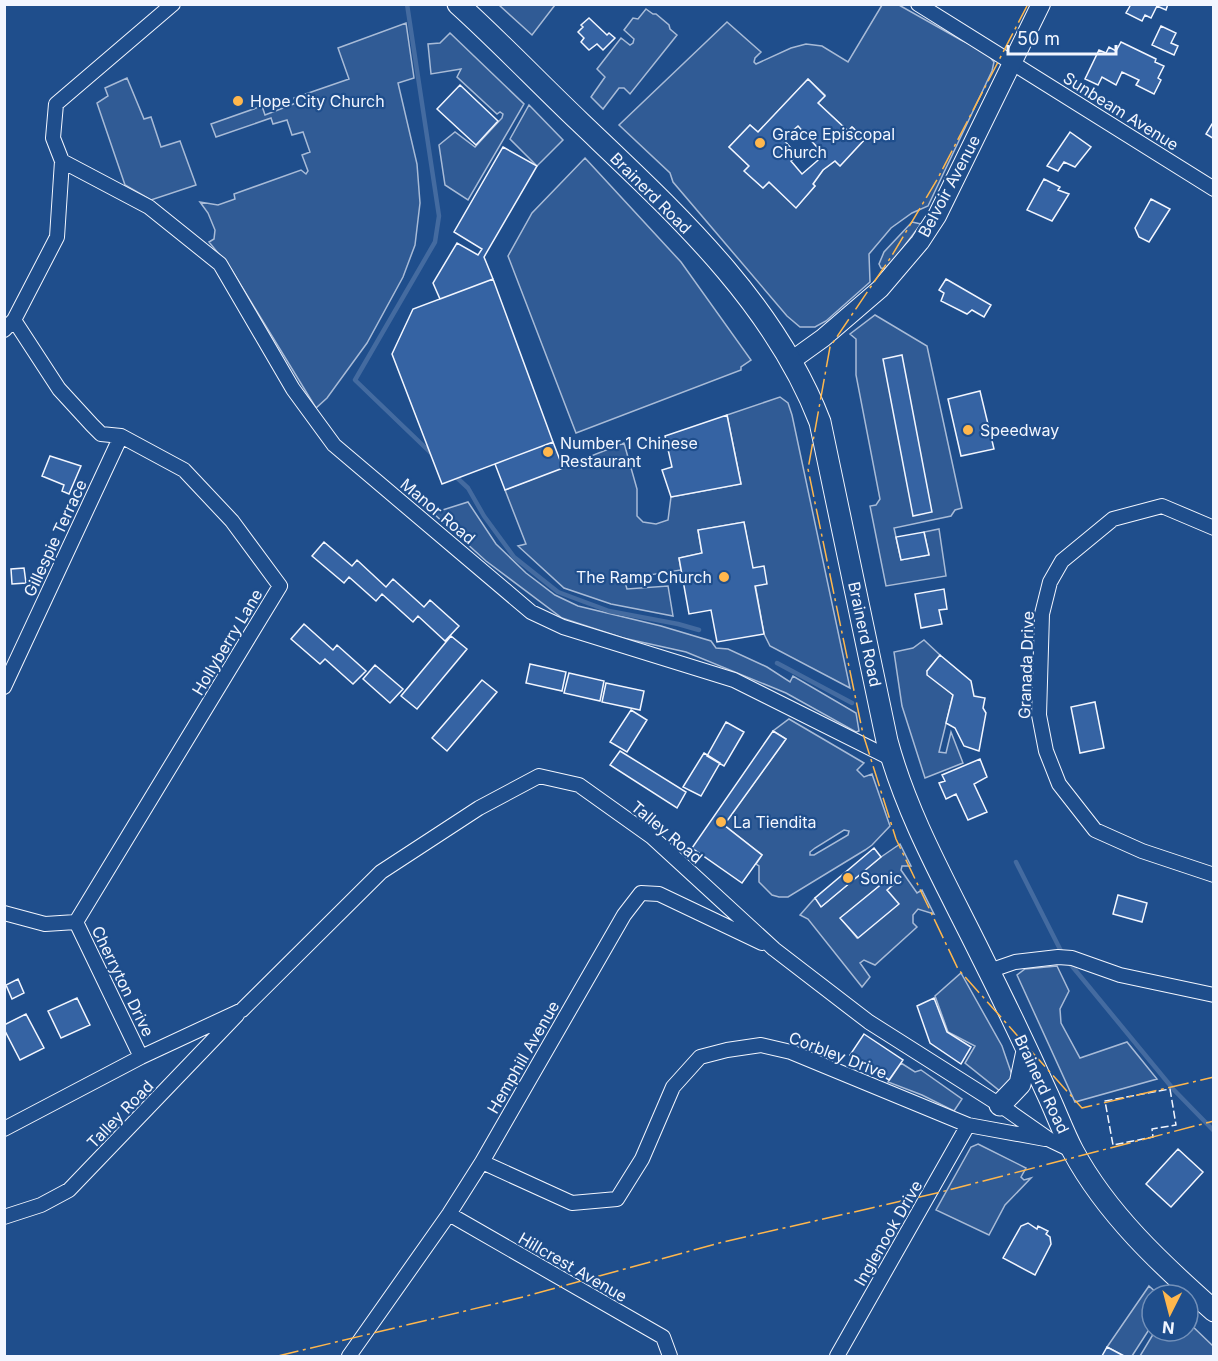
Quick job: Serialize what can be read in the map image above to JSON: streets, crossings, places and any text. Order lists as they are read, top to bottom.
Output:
{
  "streets": {
    "main road": ["Brainerd Road"],
    "street": [
      "Sunbeam Avenue",
      "Belvoir Avenue",
      "Manor Road",
      "Gillespie Terrace",
      "Hollyberry Lane",
      "Granada Drive",
      "Talley Road",
      "Cherryton Drive",
      "Corbley Drive",
      "Hemphill Avenue",
      "Inglenook Drive",
      "Hillcrest Avenue"
    ]
  },
  "crossings": [
    ["Sunbeam Avenue", "Belvoir Avenue"],
    ["Belvoir Avenue", "Brainerd Road"],
    ["Brainerd Road", "Manor Road"],
    ["Brainerd Road", "Talley Road"],
    ["Gillespie Terrace", "Hollyberry Lane"],
    ["Hollyberry Lane", "Cherryton Drive"],
    ["Talley Road", "Cherryton Drive"],
    ["Talley Road", "Corbley Drive"],
    ["Talley Road", "Hemphill Avenue"],
    ["Corbley Drive", "Hemphill Avenue"],
    ["Corbley Drive", "Inglenook Drive"],
    ["Hemphill Avenue", "Hillcrest Avenue"]
  ],
  "places": [
    "Hope City Church",
    "Grace Episcopal Church",
    "Speedway",
    "Number 1 Chinese Restaurant",
    "The Ramp Church",
    "La Tiendita",
    "Sonic"
  ],
  "scale_bar": "50 m",
  "north": "bottom"
}
